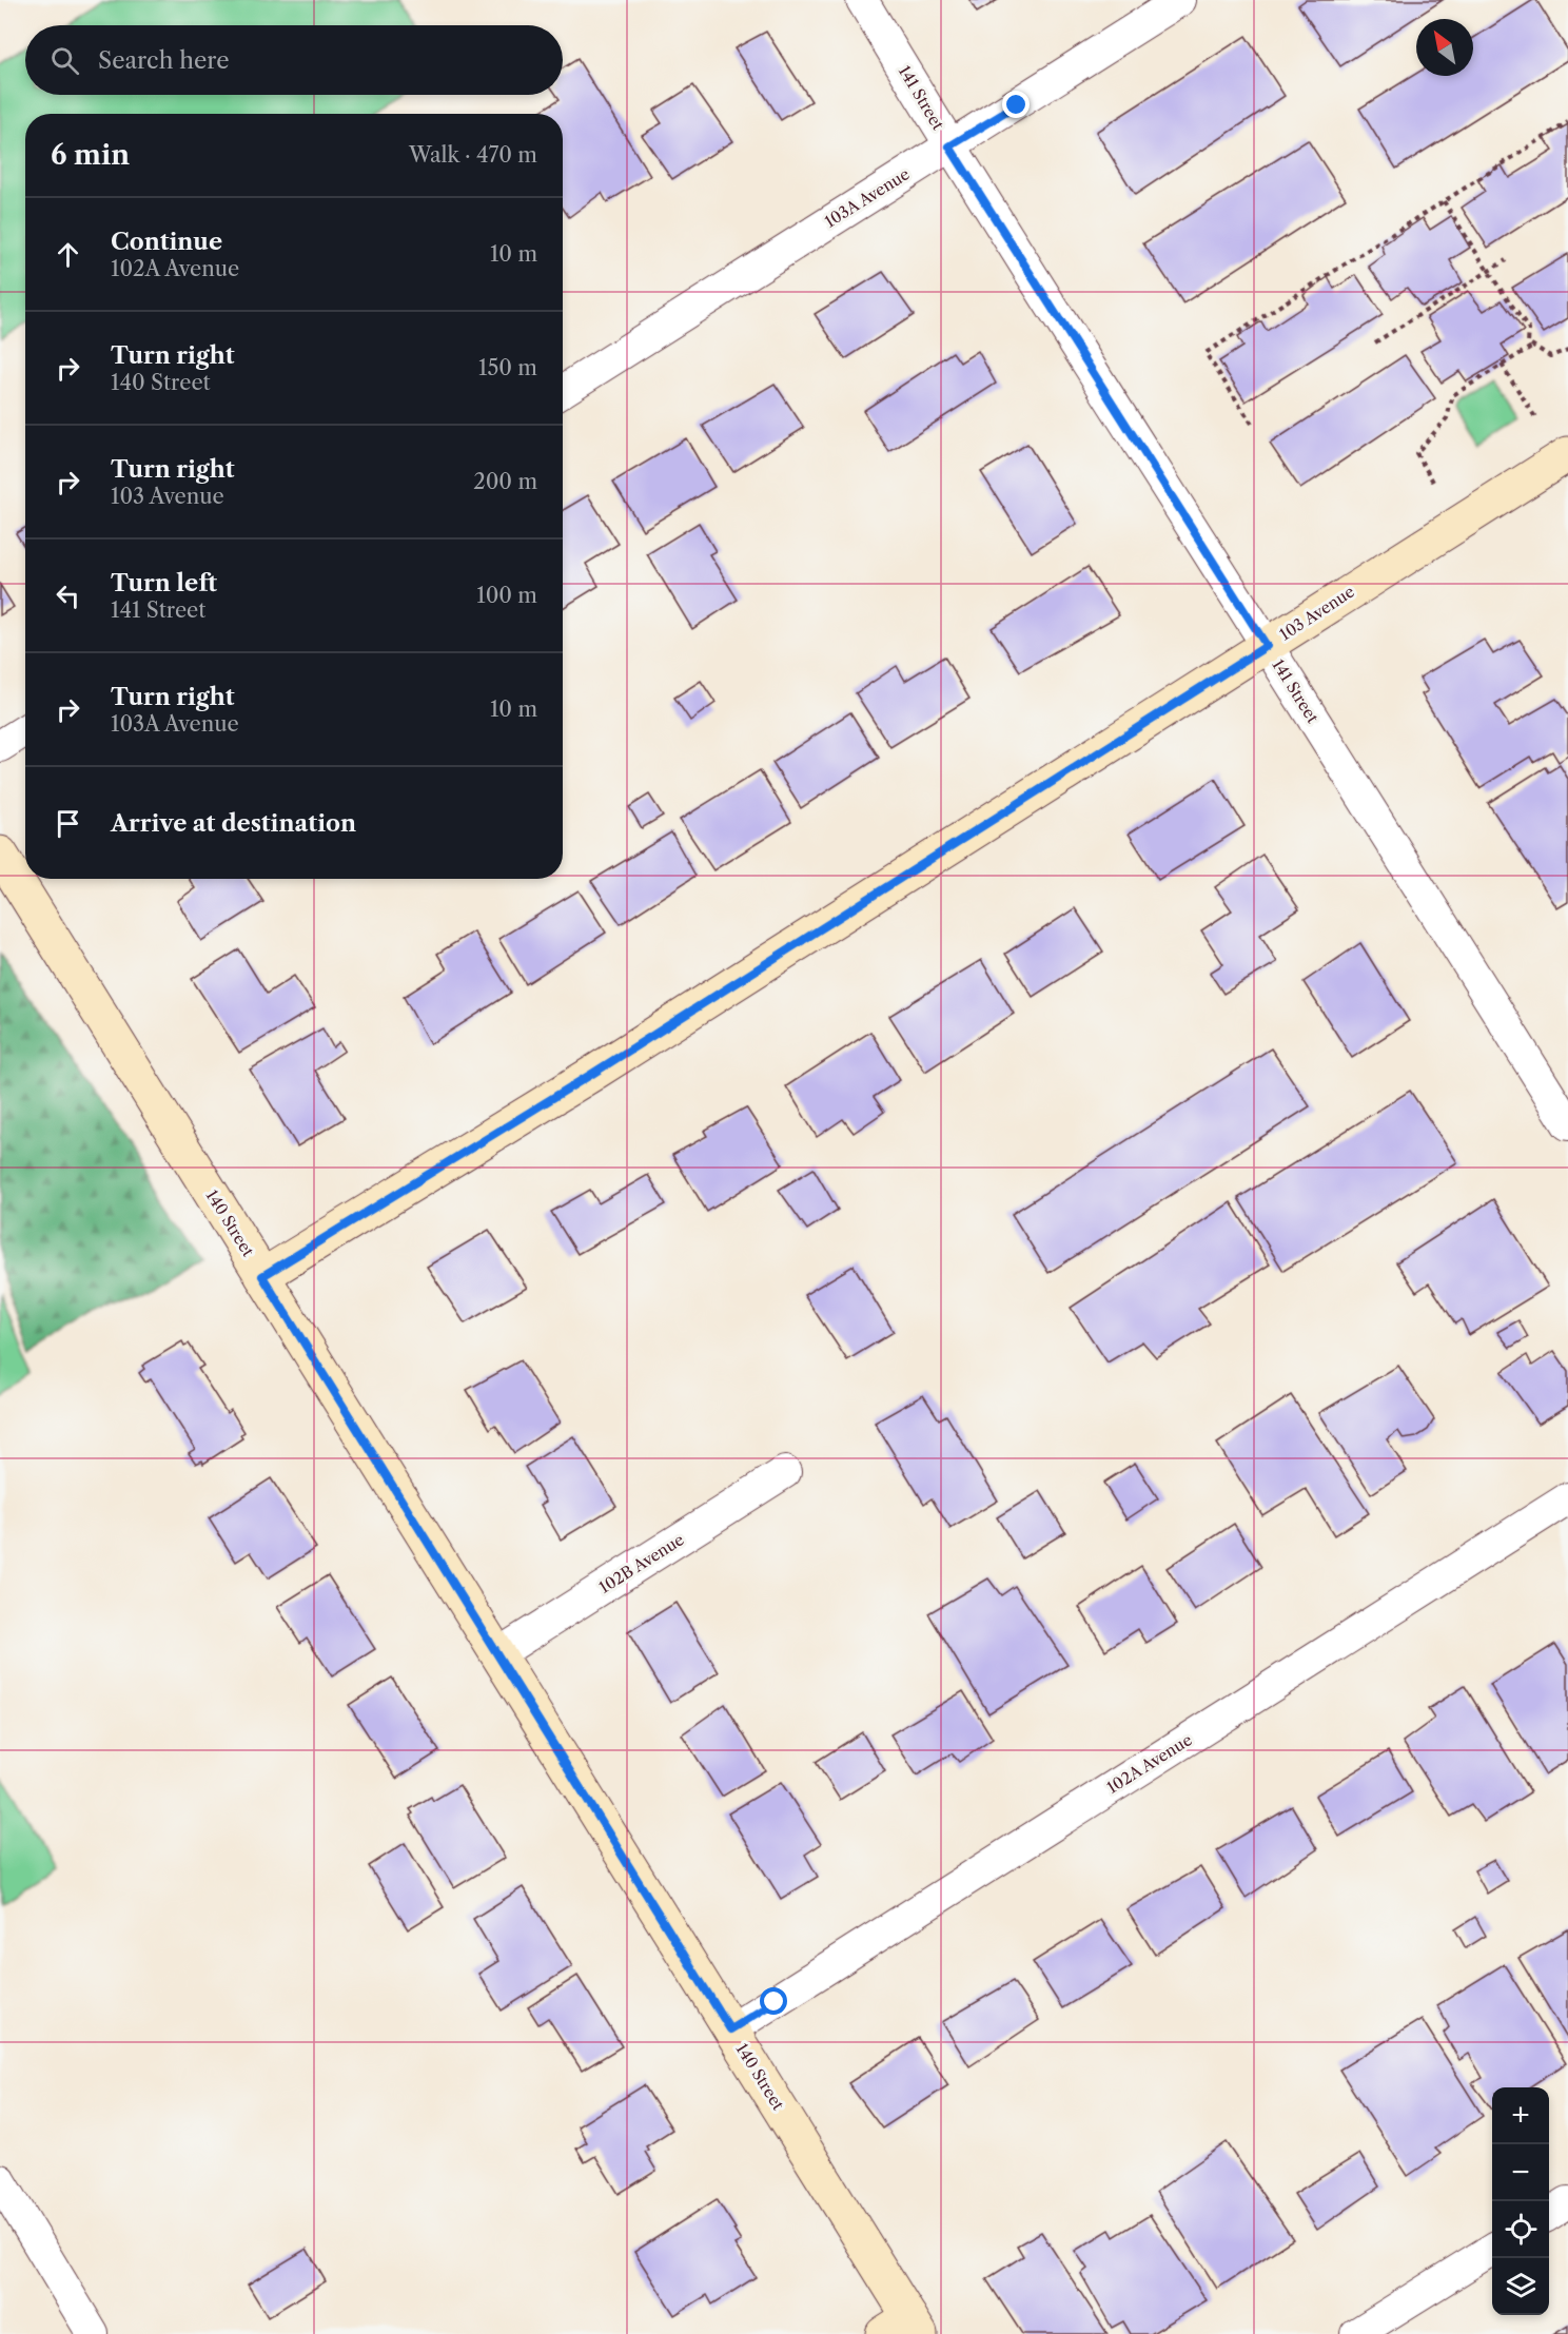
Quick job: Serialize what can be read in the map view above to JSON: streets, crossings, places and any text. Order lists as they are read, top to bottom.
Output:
{
  "streets": {
    "main road": ["103 Avenue", "140 Street"],
    "street": [
      "141 Street",
      "103A Avenue",
      "102B Avenue",
      "102A Avenue"
    ]
  },
  "crossings": [
    ["141 Street", "103A Avenue"],
    ["141 Street", "103 Avenue"],
    ["103 Avenue", "140 Street"],
    ["140 Street", "102B Avenue"],
    ["140 Street", "102A Avenue"]
  ],
  "north": "top left",
  "page": {
    "search": "Search here",
    "heading": ["6 min", "Walk · 470 m"],
    "list": [
      ["Continue", "102A Avenue", "10 m"],
      ["Turn right", "140 Street", "150 m"],
      ["Turn right", "103 Avenue", "200 m"],
      ["Turn left", "141 Street", "100 m"],
      ["Turn right", "103A Avenue", "10 m"],
      "Arrive at destination"
    ],
    "map_buttons": ["+", "−"]
  }
}
